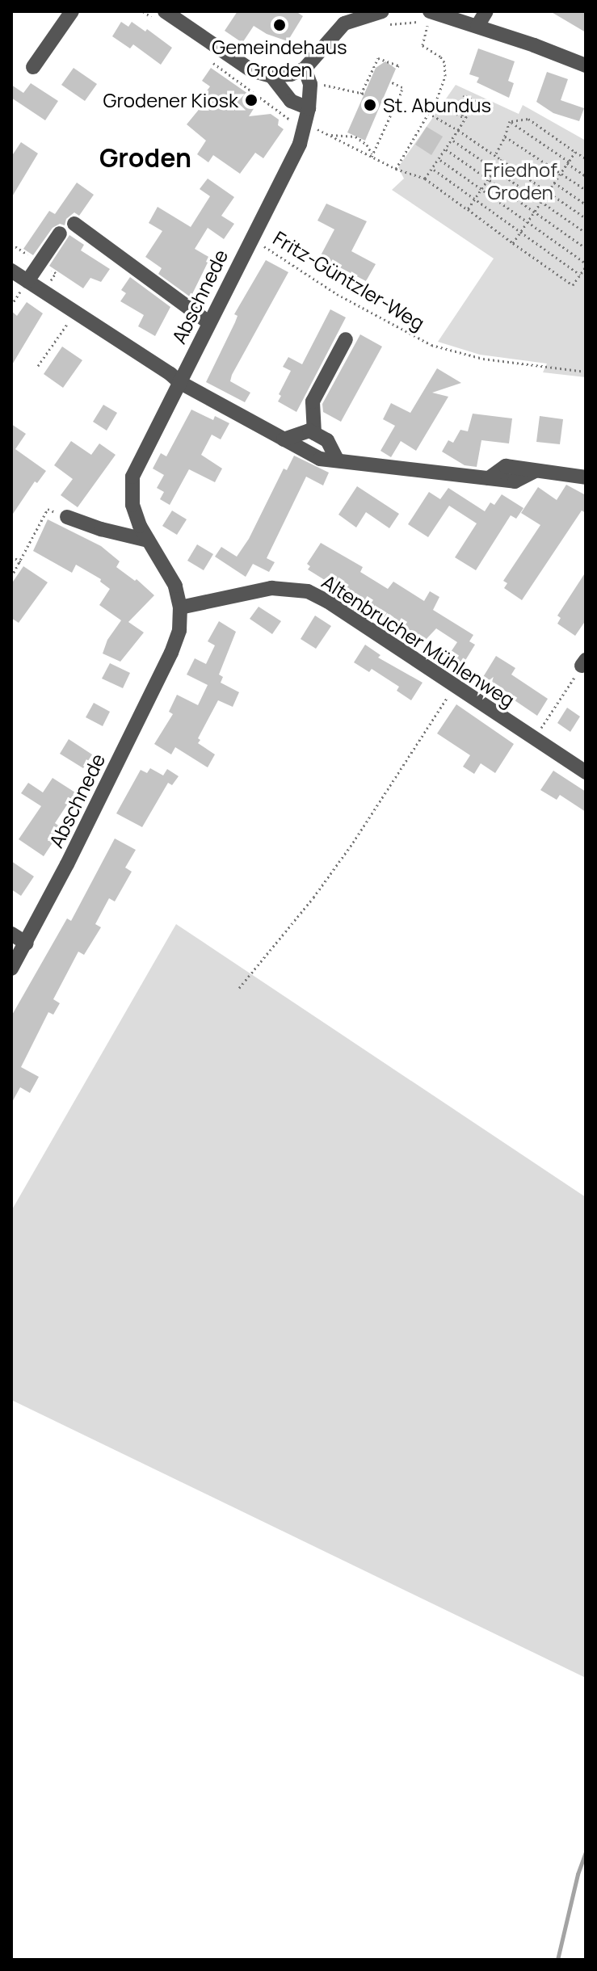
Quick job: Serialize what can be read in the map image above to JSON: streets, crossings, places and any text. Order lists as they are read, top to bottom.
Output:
{
  "streets": {
    "street": ["Abschnede", "Altenbrucher Mühlenweg"],
    "path": ["Fritz-Güntzler-Weg"]
  },
  "crossings": [
    ["Fritz-Güntzler-Weg", "Abschnede"],
    ["Abschnede", "Altenbrucher Mühlenweg"]
  ],
  "districts": ["Groden"],
  "parks": ["Friedhof Groden"],
  "places": ["Gemeindehaus Groden", "Grodener Kiosk", "St. Abundus"]
}
